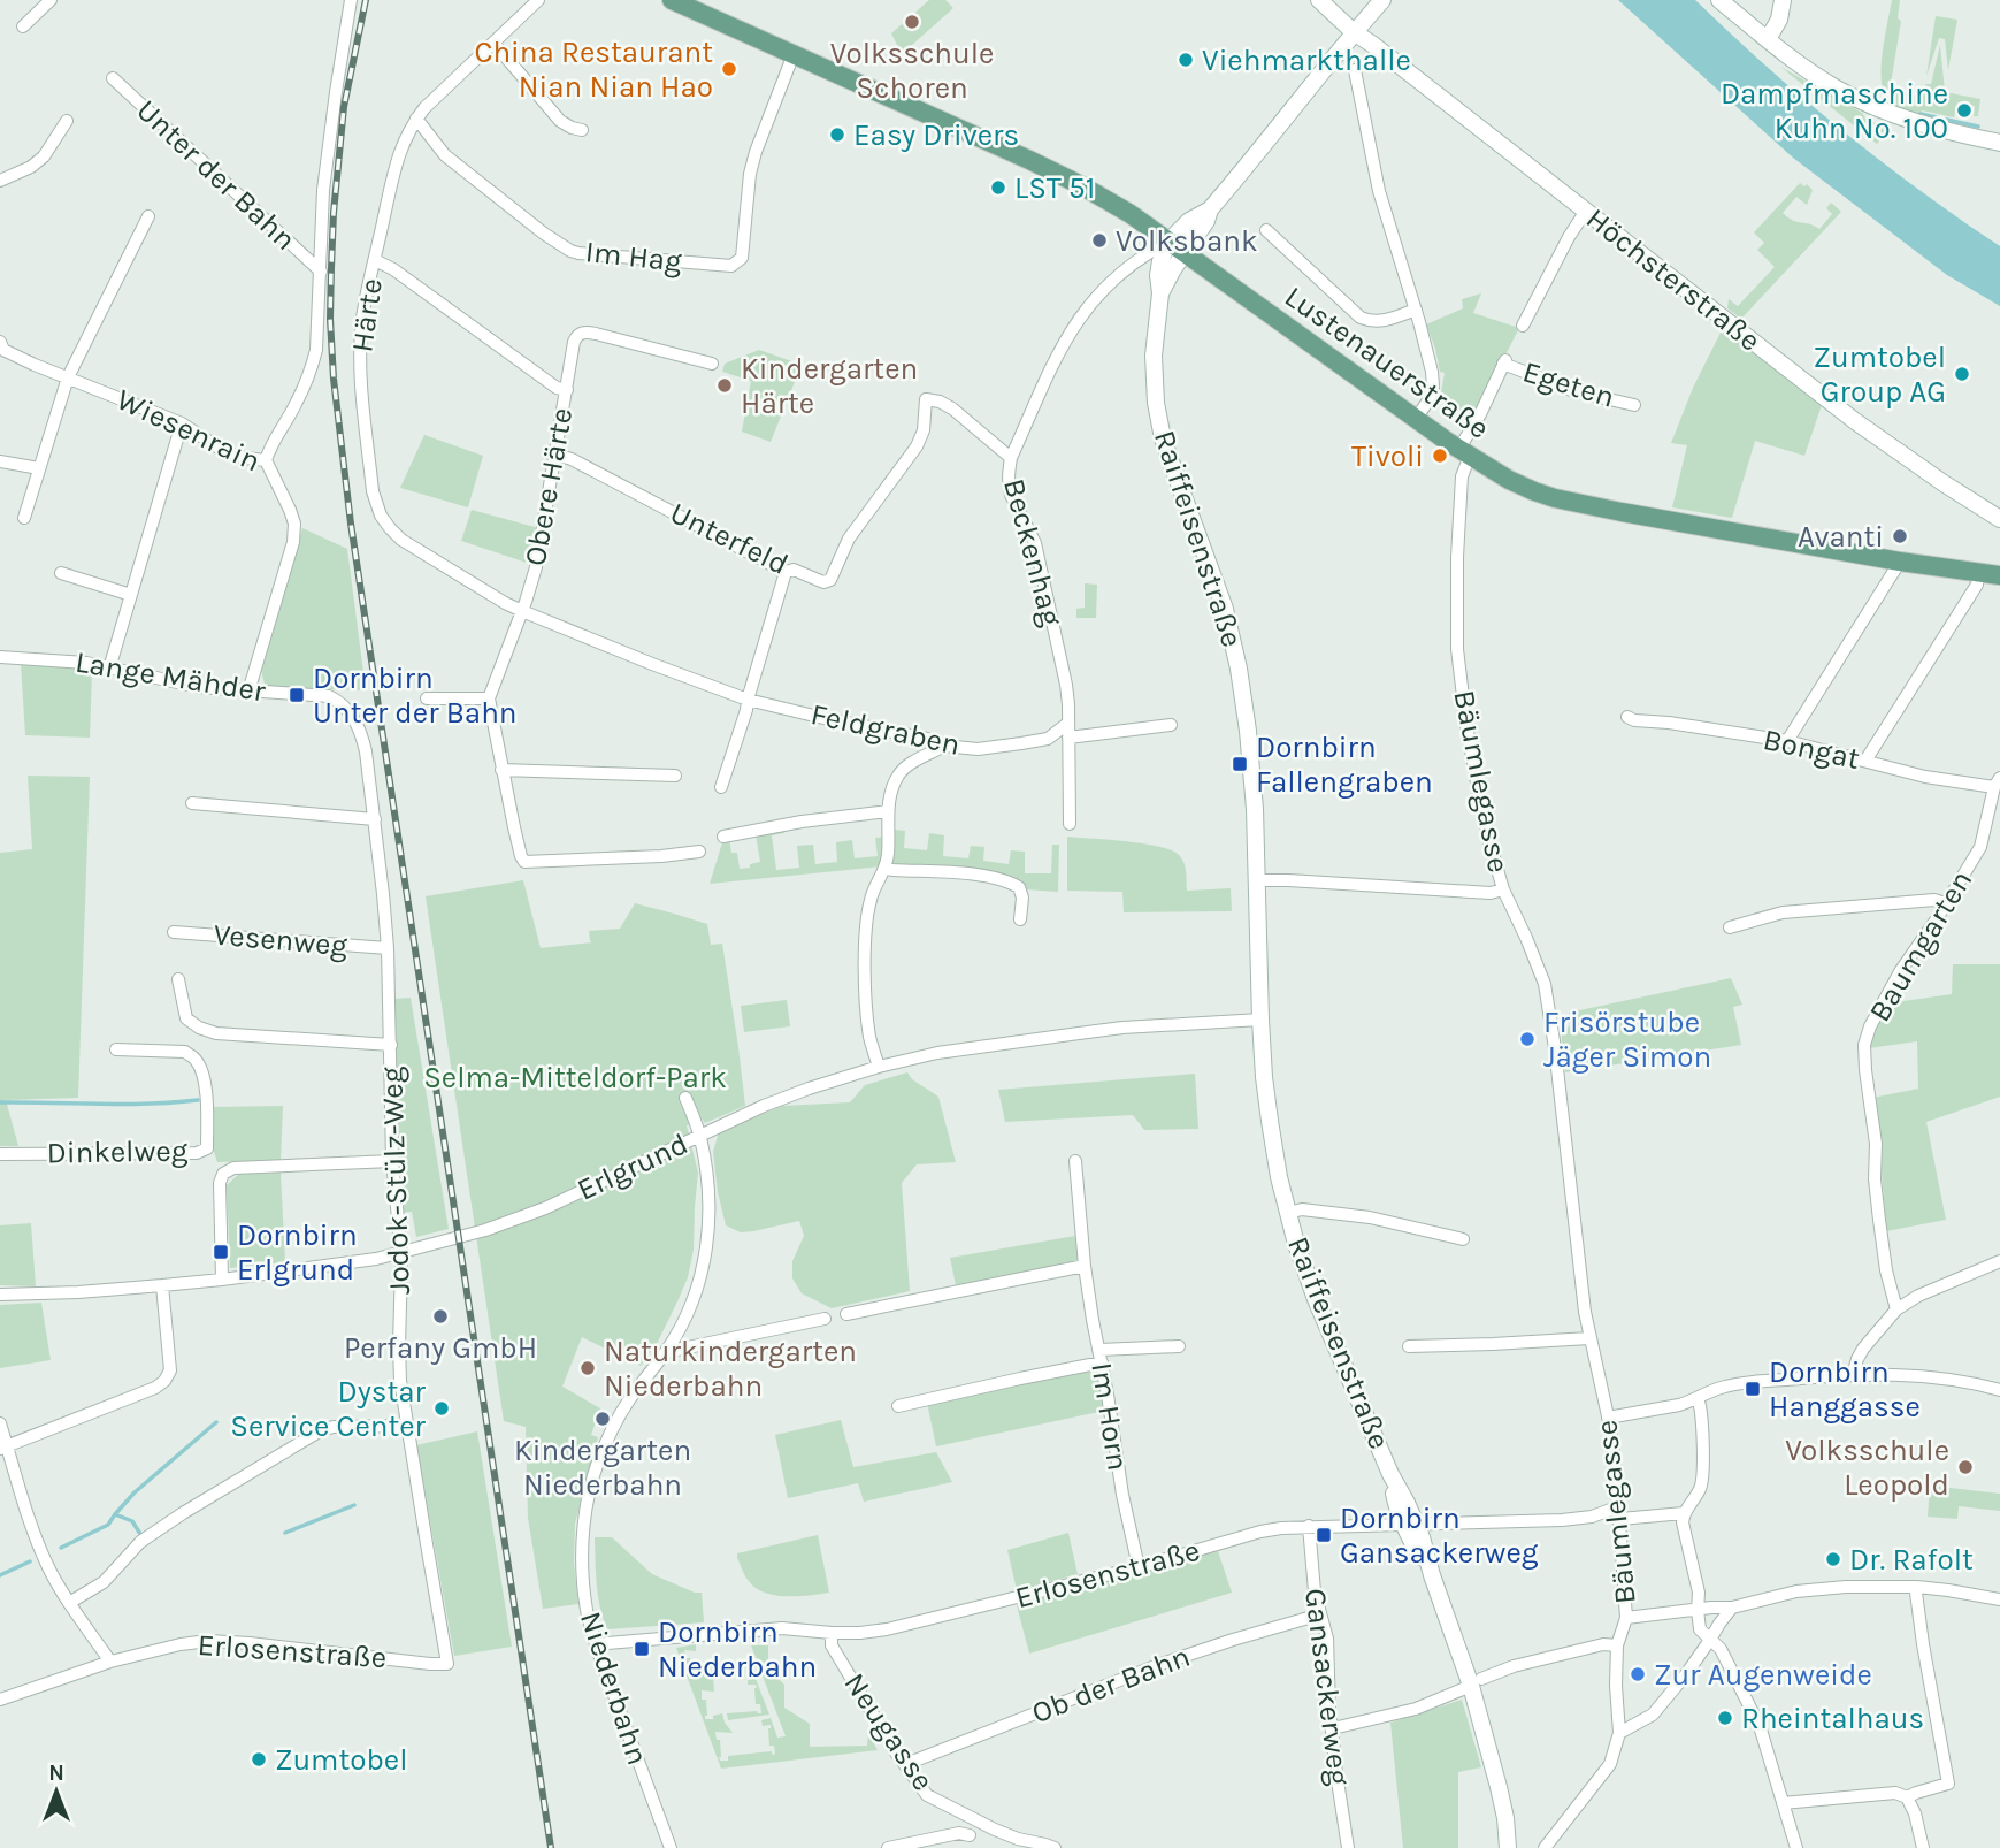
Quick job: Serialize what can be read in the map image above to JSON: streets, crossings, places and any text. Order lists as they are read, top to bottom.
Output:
{
  "streets": {
    "main road": ["Lustenauerstraße"],
    "street": [
      "Unter der Bahn",
      "Im Hag",
      "Höchsterstraße",
      "Härte",
      "Egeten",
      "Wiesenrain",
      "Obere Härte",
      "Unterfeld",
      "Raiffeisenstraße",
      "Beckenhag",
      "Lange Mähder",
      "Feldgraben",
      "Bongat",
      "Bäumlegasse",
      "Vesenweg",
      "Baumgarten",
      "Dinkelweg",
      "Erlgrund",
      "Jodok-Stülz-Weg",
      "Im Horn",
      "Erlosenstraße",
      "Ob der Bahn",
      "Gansackerweg",
      "Niederbahn",
      "Neugasse"
    ]
  },
  "crossings": [
    ["Unter der Bahn", "Wiesenrain"],
    ["Im Hag", "Härte"],
    ["Im Hag", "Lustenauerstraße"],
    ["Höchsterstraße", "Egeten"],
    ["Härte", "Obere Härte"],
    ["Härte", "Feldgraben"],
    ["Lustenauerstraße", "Egeten"],
    ["Lustenauerstraße", "Raiffeisenstraße"],
    ["Lustenauerstraße", "Beckenhag"],
    ["Lustenauerstraße", "Bäumlegasse"],
    ["Egeten", "Bäumlegasse"],
    ["Wiesenrain", "Lange Mähder"],
    ["Obere Härte", "Unterfeld"],
    ["Obere Härte", "Feldgraben"],
    ["Unterfeld", "Beckenhag"],
    ["Raiffeisenstraße", "Beckenhag"],
    ["Raiffeisenstraße", "Erlgrund"],
    ["Raiffeisenstraße", "Erlosenstraße"],
    ["Beckenhag", "Feldgraben"],
    ["Lange Mähder", "Jodok-Stülz-Weg"],
    ["Bongat", "Baumgarten"],
    ["Bäumlegasse", "Erlosenstraße"],
    ["Vesenweg", "Jodok-Stülz-Weg"],
    ["Erlgrund", "Niederbahn"],
    ["Jodok-Stülz-Weg", "Erlosenstraße"],
    ["Im Horn", "Erlosenstraße"],
    ["Erlosenstraße", "Gansackerweg"],
    ["Erlosenstraße", "Niederbahn"],
    ["Erlosenstraße", "Neugasse"],
    ["Ob der Bahn", "Gansackerweg"],
    ["Ob der Bahn", "Neugasse"]
  ],
  "parks": ["Selma-Mitteldorf-Park"],
  "places": {
    "other": [
      "Volksschule Schoren",
      "Viehmarkthalle",
      "China Restaurant Nian Nian Hao",
      "Dampfmaschine Kuhn No. 100",
      "Easy Drivers",
      "LST 51",
      "Volksbank",
      "Zumtobel Group AG",
      "Kindergarten Härte",
      "Tivoli",
      "Avanti",
      "Frisörstube Jäger Simon",
      "Perfany GmbH",
      "Naturkindergarten Niederbahn",
      "Dystar Service Center",
      "Kindergarten Niederbahn",
      "Volksschule Leopold",
      "Dr. Rafolt",
      "Zur Augenweide",
      "Rheintalhaus",
      "Zumtobel"
    ],
    "transit": [
      "Dornbirn Unter der Bahn",
      "Dornbirn Fallengraben",
      "Dornbirn Erlgrund",
      "Dornbirn Hanggasse",
      "Dornbirn Gansackerweg",
      "Dornbirn Niederbahn"
    ]
  },
  "north": "top"
}
